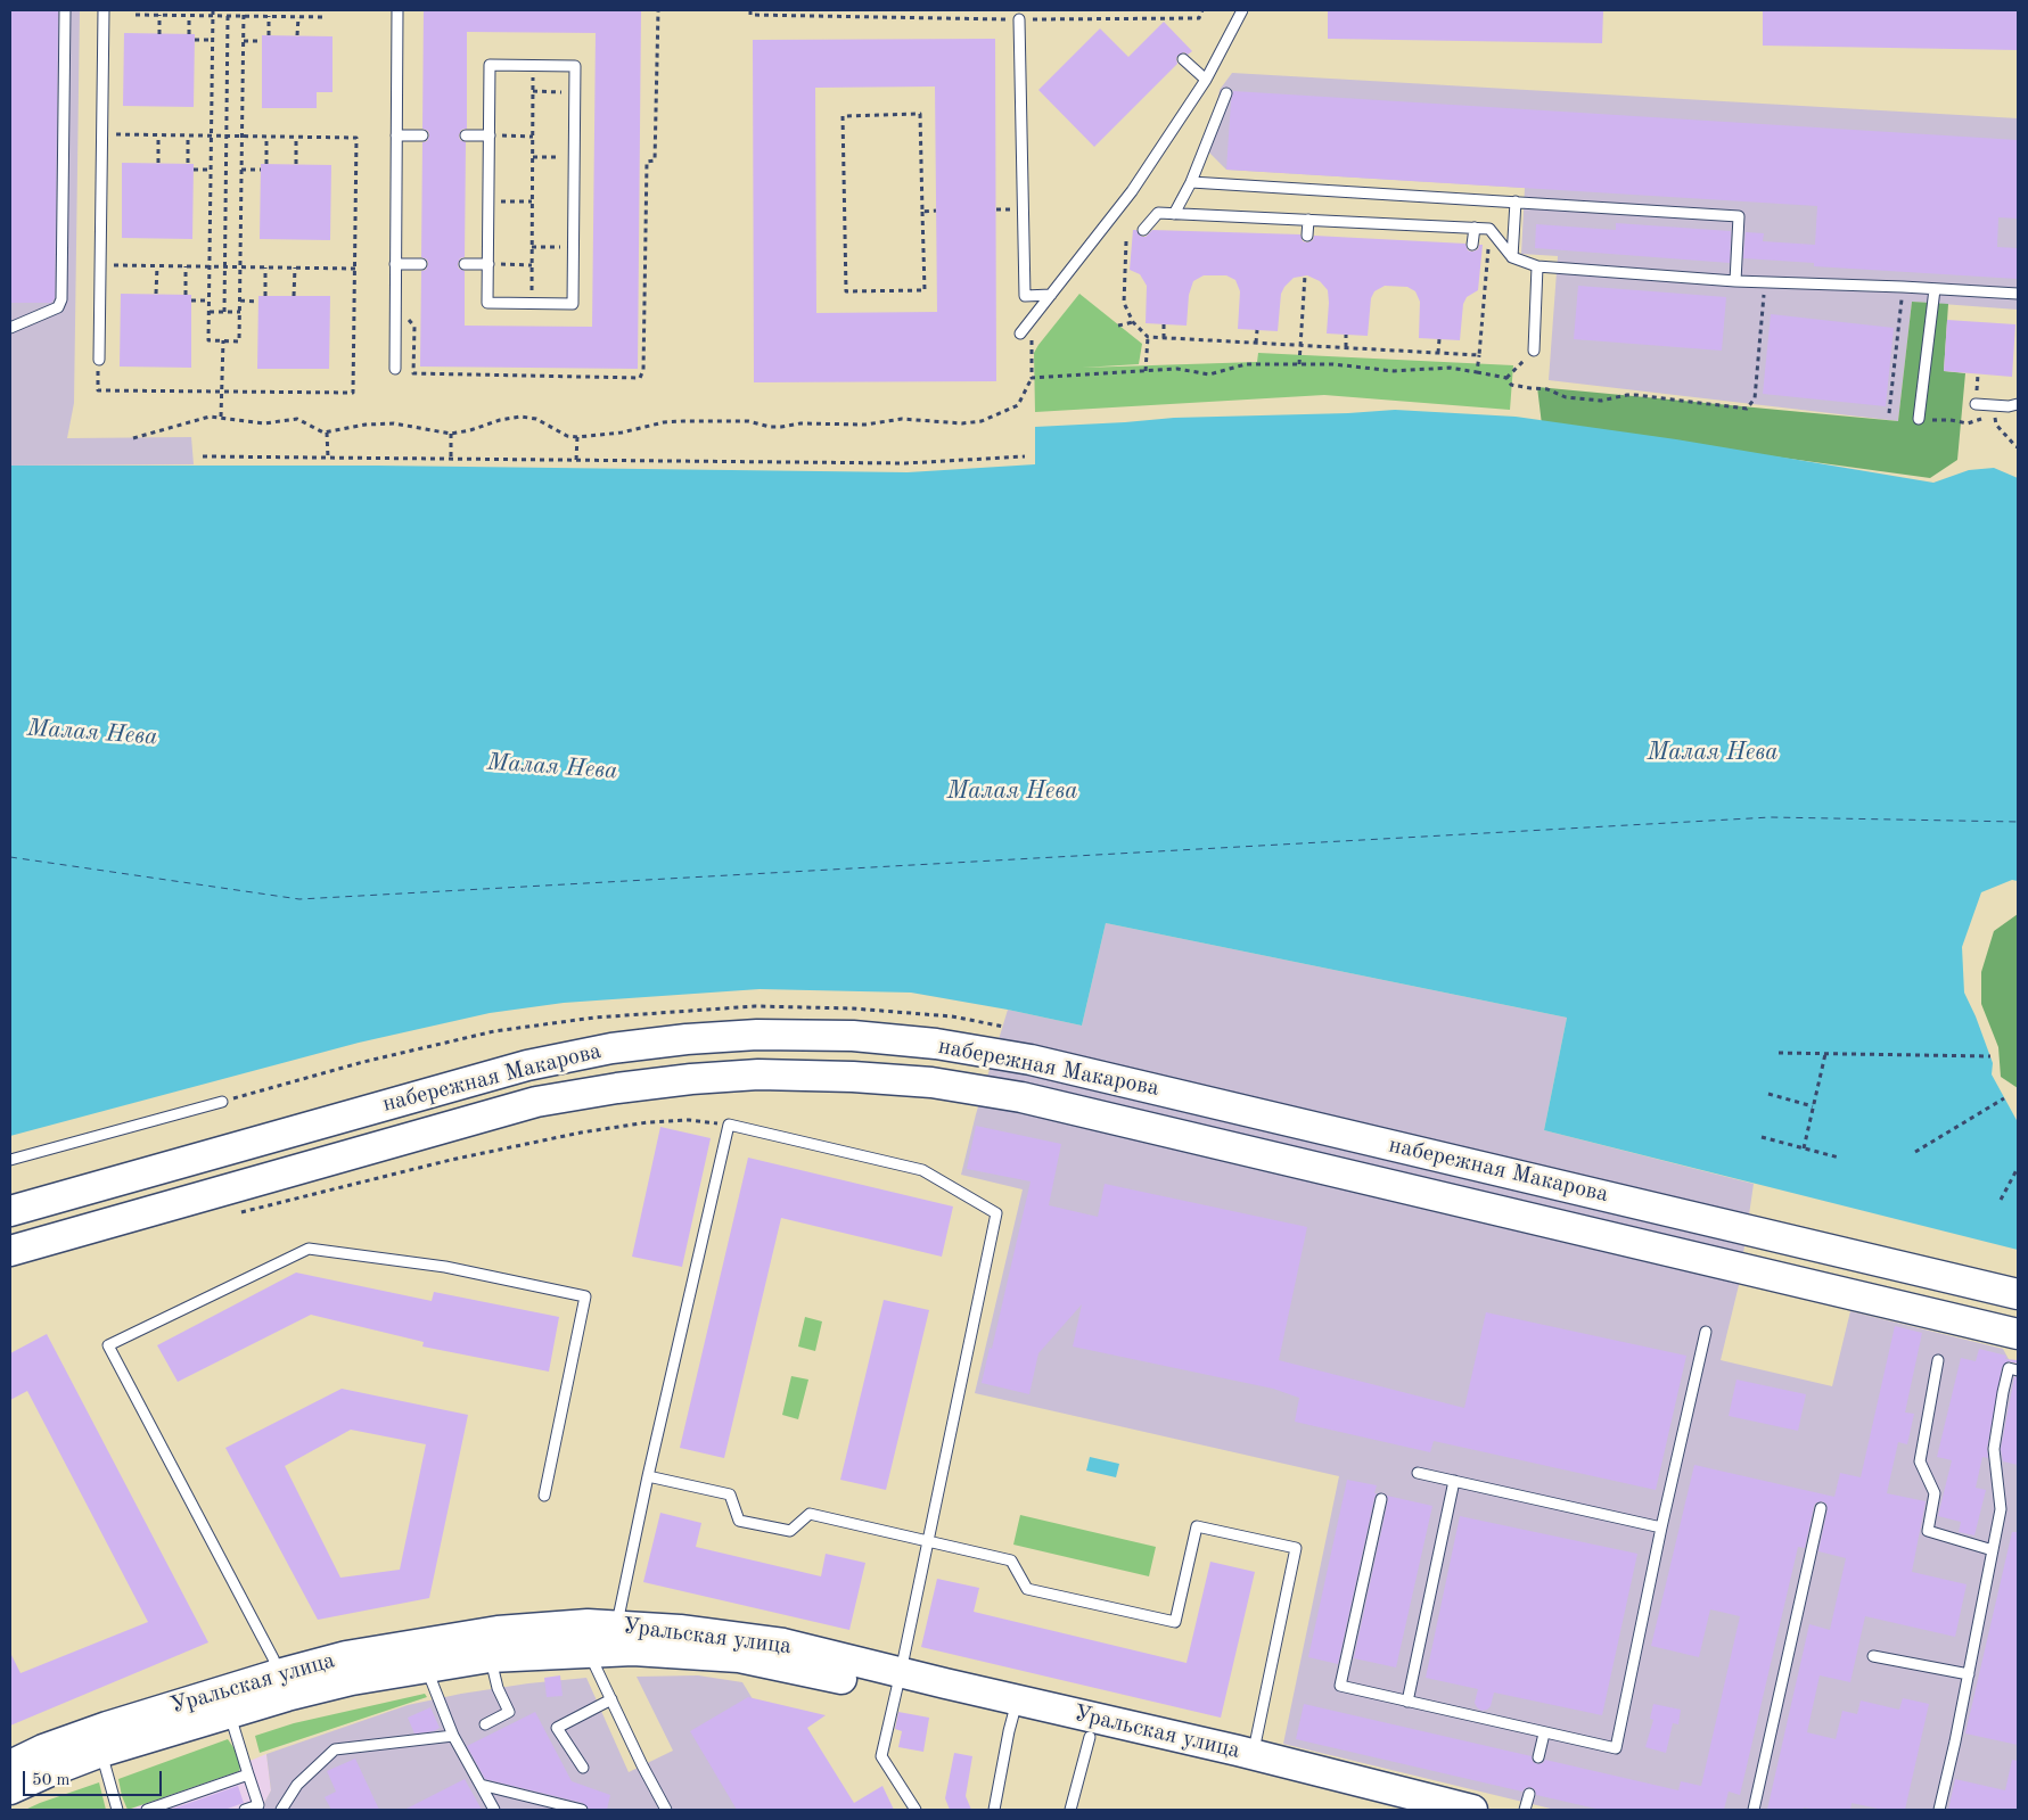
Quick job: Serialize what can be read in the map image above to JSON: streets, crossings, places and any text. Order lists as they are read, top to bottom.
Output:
{
  "streets": {
    "main road": ["набережная Макарова", "Уральская улица"]
  },
  "water": ["Малая Нева"],
  "scale_bar": "50 m"
}
